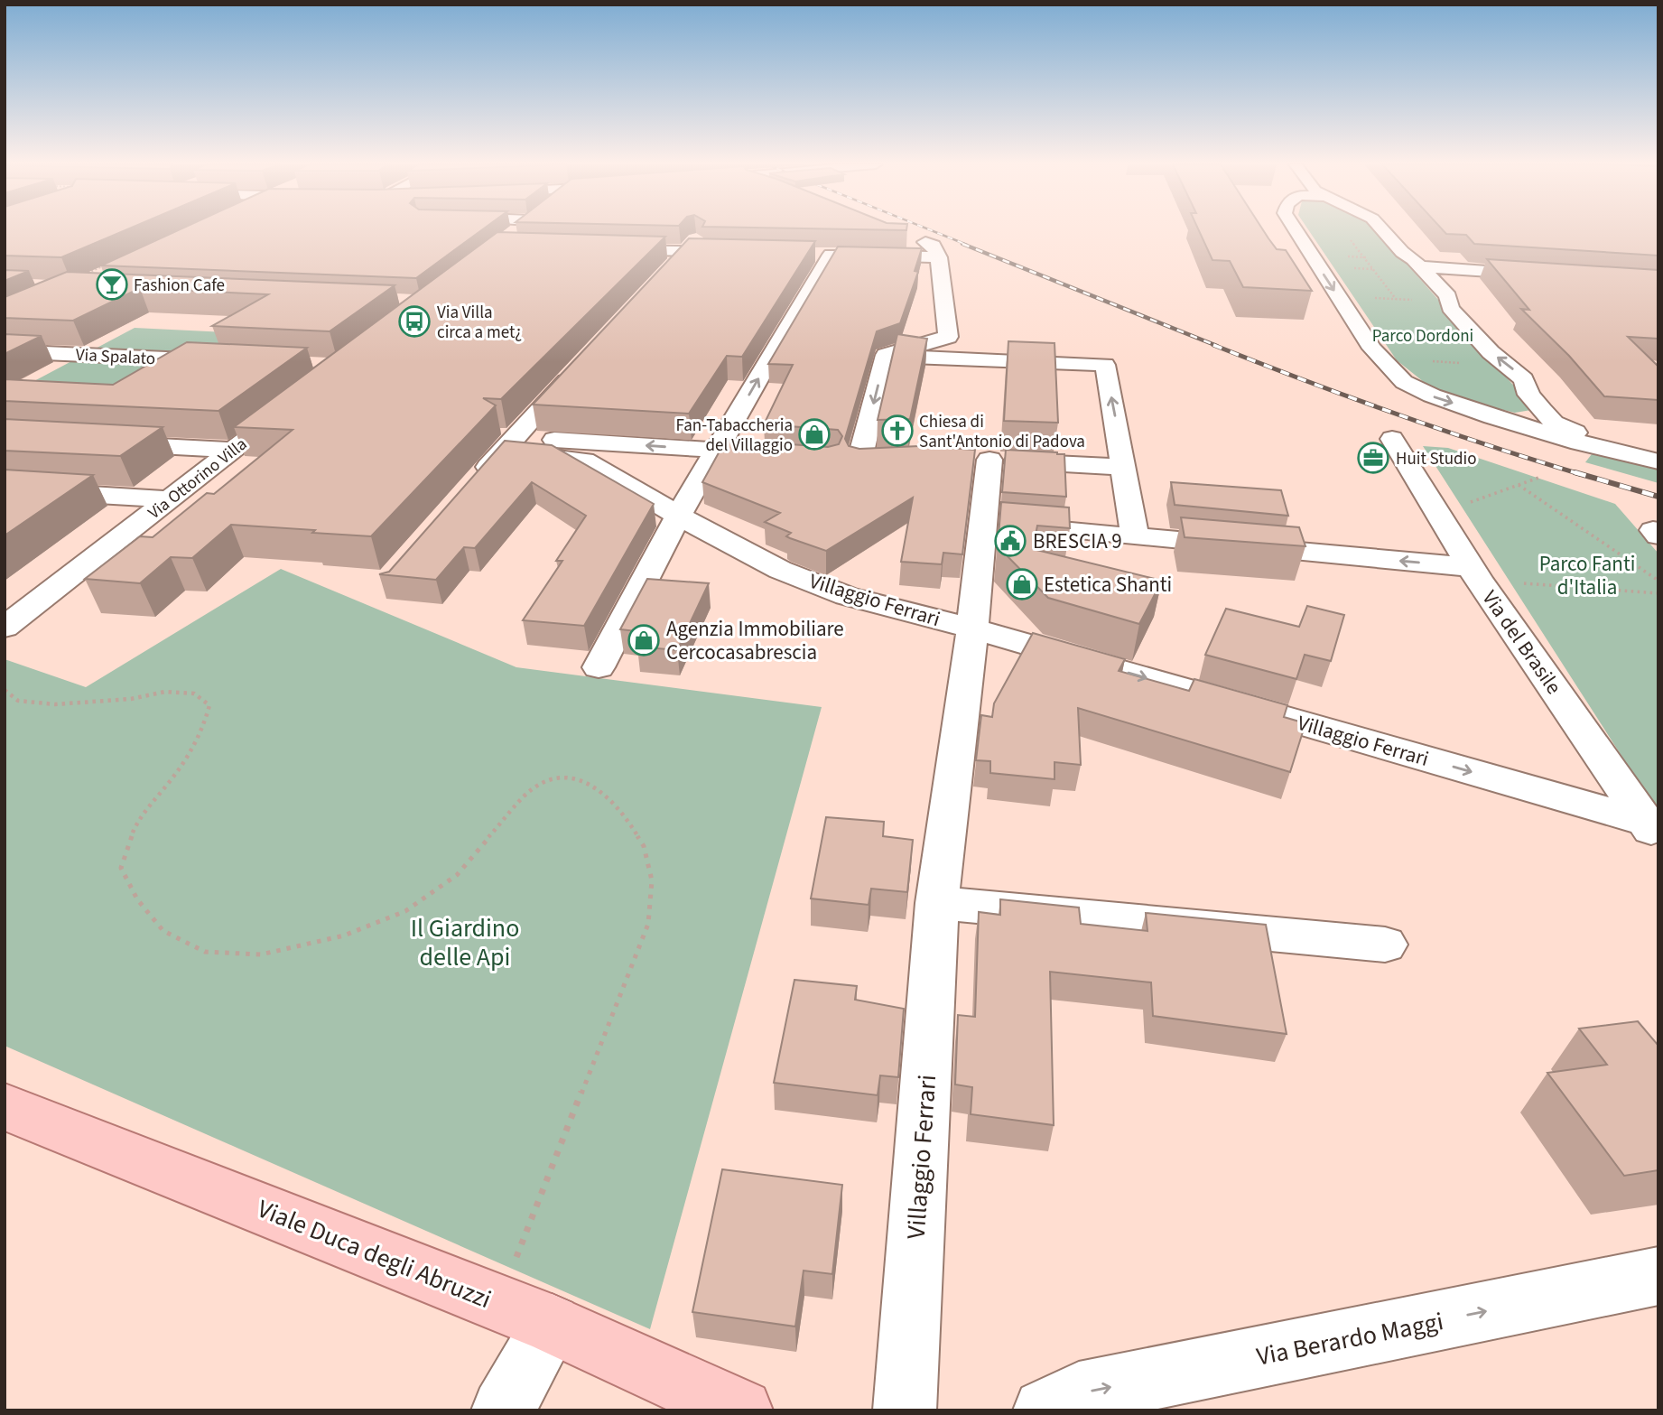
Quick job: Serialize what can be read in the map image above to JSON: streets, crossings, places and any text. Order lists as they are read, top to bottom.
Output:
{
  "streets": {
    "main road": ["Viale Duca degli Abruzzi"],
    "street": [
      "Via Spalato",
      "Via Ottorino Villa",
      "Villaggio Ferrari",
      "Via del Brasile",
      "Via Berardo Maggi"
    ]
  },
  "crossings": [
    ["Villaggio Ferrari", "Via del Brasile"]
  ],
  "one_way": ["Via Berardo Maggi"],
  "parks": ["Parco Dordoni", "Parco Fanti d'Italia", "Il Giardino delle Api"],
  "places": {
    "bar": ["Fashion Cafe"],
    "bus stop": ["Via Villa circa a met¿"],
    "church": ["Chiesa di Sant'Antonio di Padova"],
    "shop": ["Fan-Tabaccheria del Villaggio", "Estetica Shanti", "Agenzia Immobiliare Cercocasabrescia"],
    "office": ["Huit Studio"],
    "public building": ["BRESCIA 9"]
  }
}
